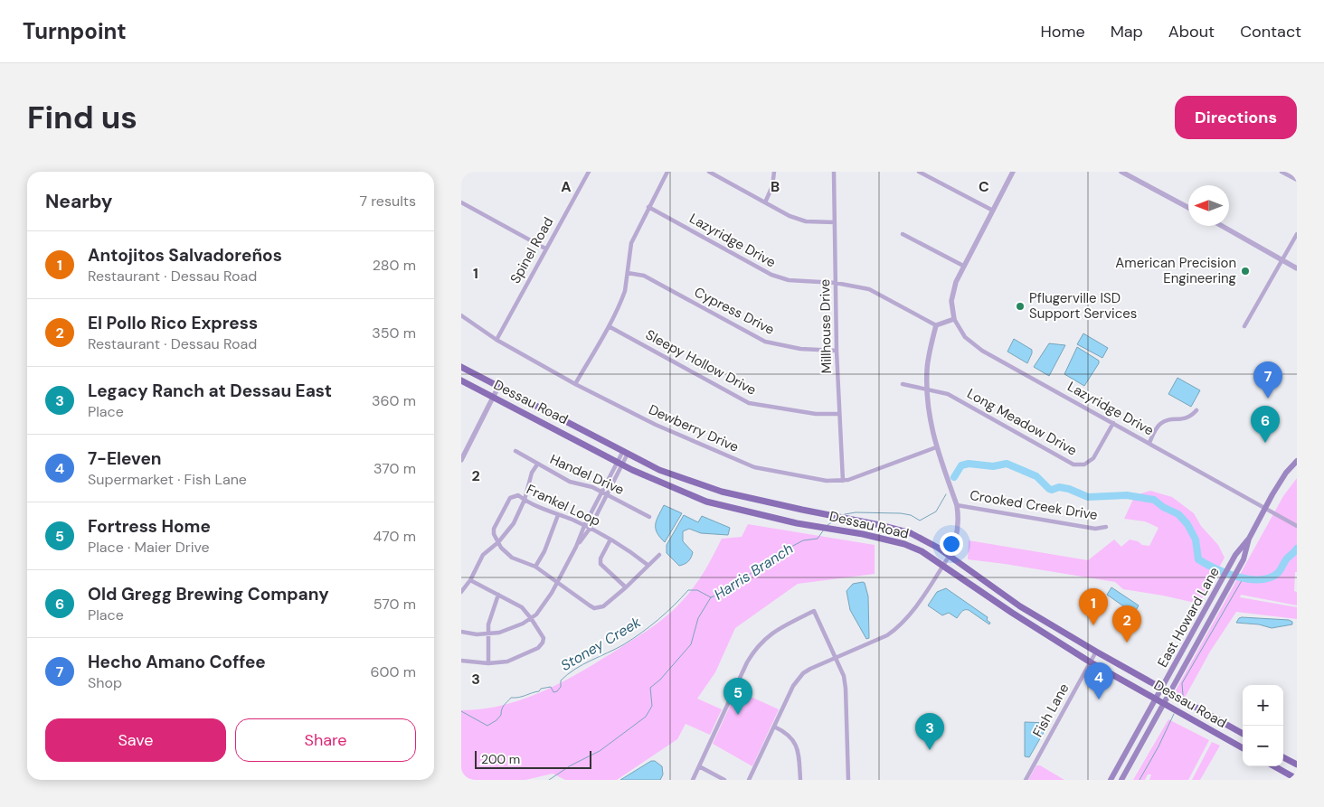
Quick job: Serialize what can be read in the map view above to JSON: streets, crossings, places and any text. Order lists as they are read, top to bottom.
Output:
{
  "streets": {
    "main road": ["Dessau Road", "East Howard Lane"],
    "street": [
      "Lazyridge Drive",
      "Spinel Road",
      "Cypress Drive",
      "Millhouse Drive",
      "Sleepy Hollow Drive",
      "Long Meadow Drive",
      "Dewberry Drive",
      "Handel Drive",
      "Frankel Loop",
      "Crooked Creek Drive",
      "Fish Lane"
    ]
  },
  "crossings": [
    ["Lazyridge Drive", "Millhouse Drive"],
    ["Lazyridge Drive", "Long Meadow Drive"],
    ["Lazyridge Drive", "East Howard Lane"],
    ["Spinel Road", "Dewberry Drive"],
    ["Cypress Drive", "Millhouse Drive"],
    ["Millhouse Drive", "Sleepy Hollow Drive"],
    ["Millhouse Drive", "Dewberry Drive"],
    ["Dessau Road", "East Howard Lane"],
    ["Dessau Road", "Fish Lane"]
  ],
  "water": ["Harris Branch", "Stoney Creek"],
  "places": ["American Precision Engineering", "Pflugerville ISD Support Services"],
  "scale_bar": "200 m",
  "north": "left",
  "page": {
    "header": "Turnpoint",
    "nav": [
      "Home",
      "Map",
      "About",
      "Contact"
    ],
    "buttons": [
      "Directions",
      ["Save", "Share"]
    ],
    "title": "Find us",
    "heading": ["Nearby", "7 results"],
    "list": [
      {
        "mark": "1",
        "name": "Antojitos Salvadoreños",
        "note": "Restaurant · Dessau Road",
        "value": "280 m"
      },
      {
        "mark": "2",
        "name": "El Pollo Rico Express",
        "note": "Restaurant · Dessau Road",
        "value": "350 m"
      },
      {
        "mark": "3",
        "name": "Legacy Ranch at Dessau East",
        "note": "Place",
        "value": "360 m"
      },
      {
        "mark": "4",
        "name": "7-Eleven",
        "note": "Supermarket · Fish Lane",
        "value": "370 m"
      },
      {
        "mark": "5",
        "name": "Fortress Home",
        "note": "Place · Maier Drive",
        "value": "470 m"
      },
      {
        "mark": "6",
        "name": "Old Gregg Brewing Company",
        "note": "Place",
        "value": "570 m"
      },
      {
        "mark": "7",
        "name": "Hecho Amano Coffee",
        "note": "Shop",
        "value": "600 m"
      }
    ],
    "pins": [
      "7",
      "6",
      "1",
      "2",
      "4",
      "5",
      "3"
    ],
    "map_buttons": ["+", "−"],
    "scale": "200 m"
  },
  "grid": {
    "columns": ["A", "B", "C"],
    "rows": ["1", "2", "3"]
  }
}
